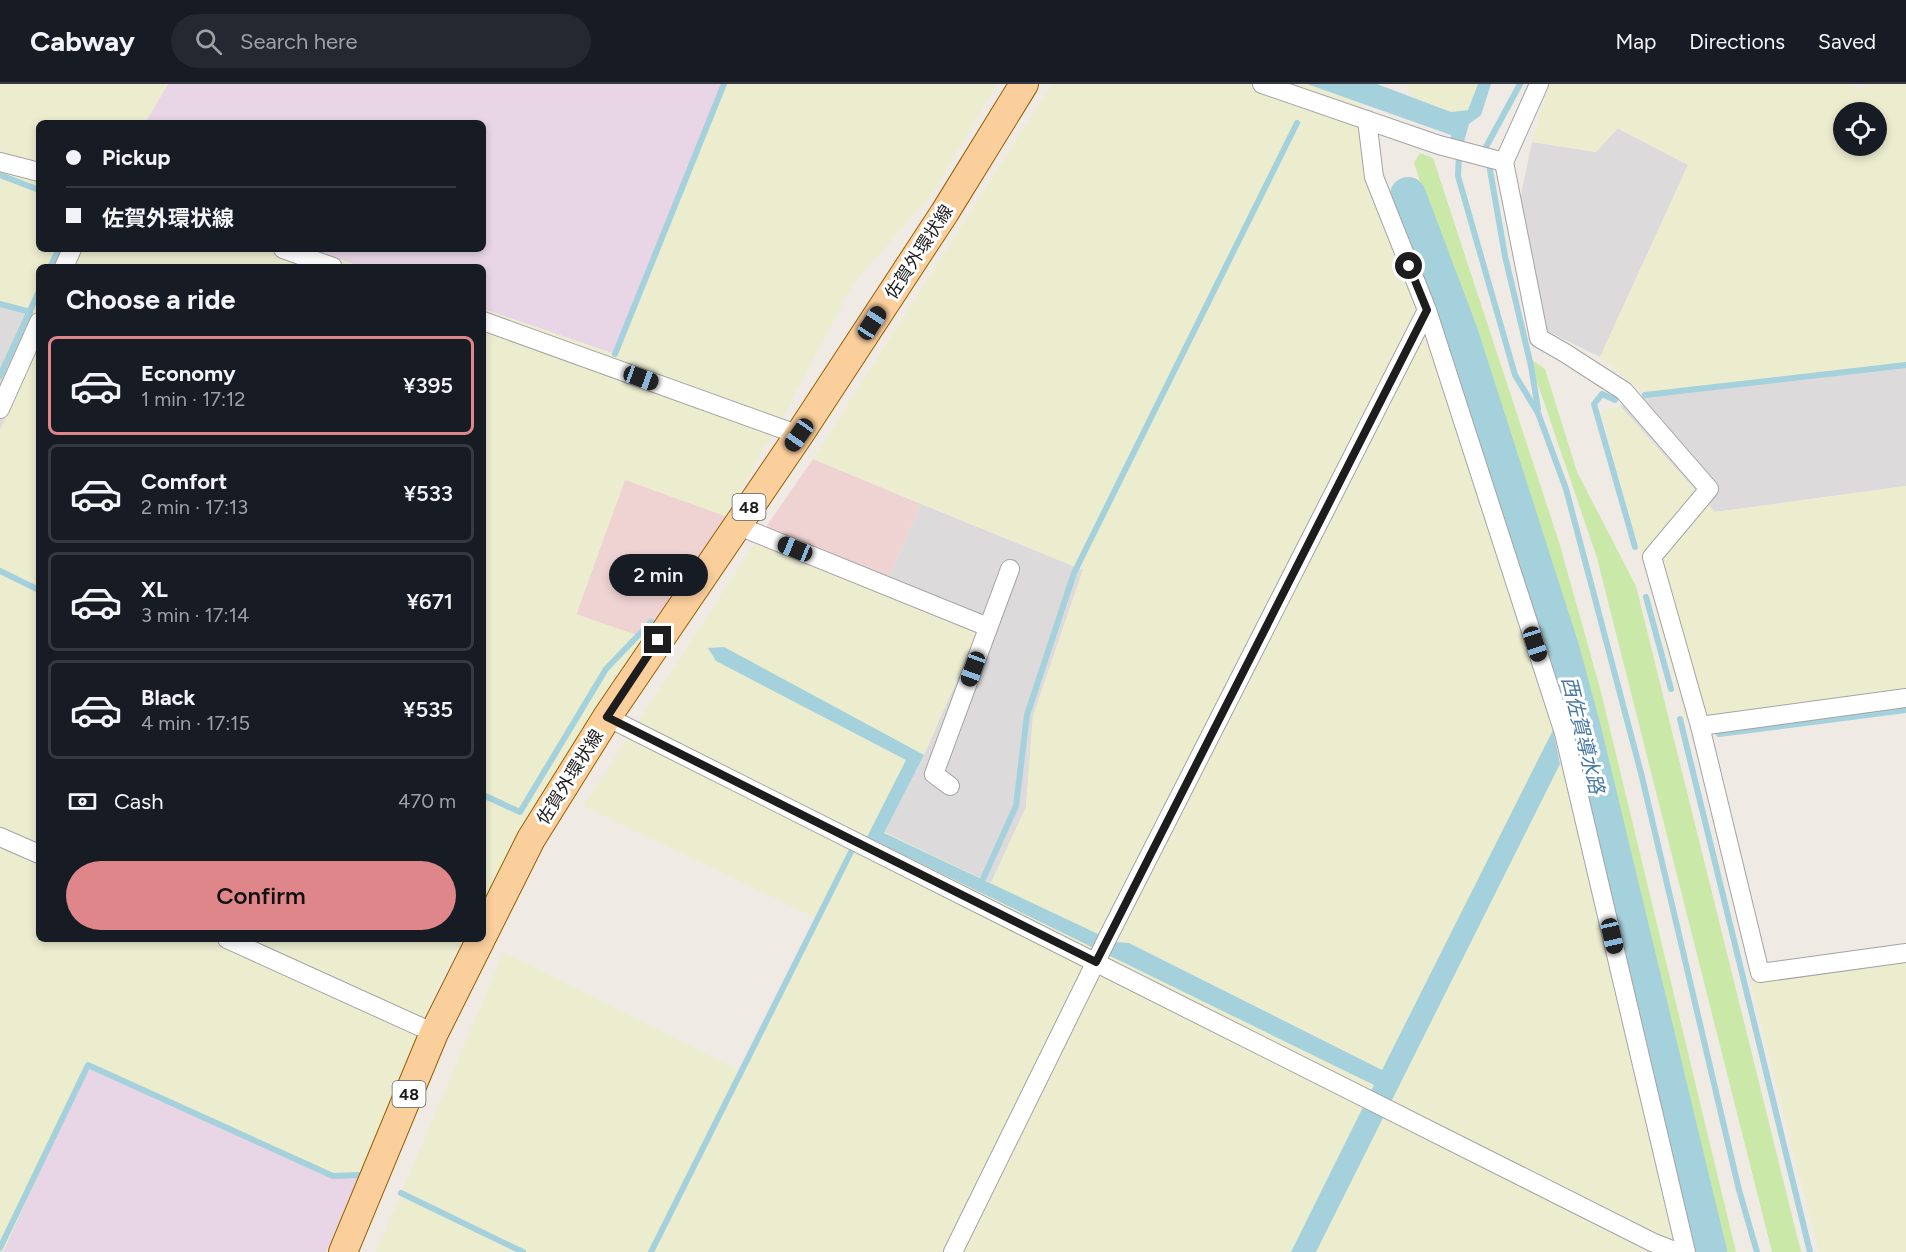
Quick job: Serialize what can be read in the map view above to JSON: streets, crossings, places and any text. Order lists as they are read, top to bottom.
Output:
{
  "streets": {
    "main road": ["佐賀外環状線", "48"]
  },
  "water": ["西佐賀導水路"],
  "page": {
    "header": "Cabway",
    "search": "Search here",
    "nav": ["Map", "Directions", "Saved"],
    "banner": ["Pickup", "佐賀外環状線"],
    "heading": "Choose a ride",
    "list": [
      {
        "name": "Economy",
        "note": "1 min · 17:12",
        "value": "¥395"
      },
      {
        "name": "Comfort",
        "note": "2 min · 17:13",
        "value": "¥533"
      },
      {
        "name": "XL",
        "note": "3 min · 17:14",
        "value": "¥671"
      },
      {
        "name": "Black",
        "note": "4 min · 17:15",
        "value": "¥535"
      }
    ],
    "bubble": "2 min",
    "pay": ["Cash", "470 m"],
    "buttons": "Confirm"
  }
}
